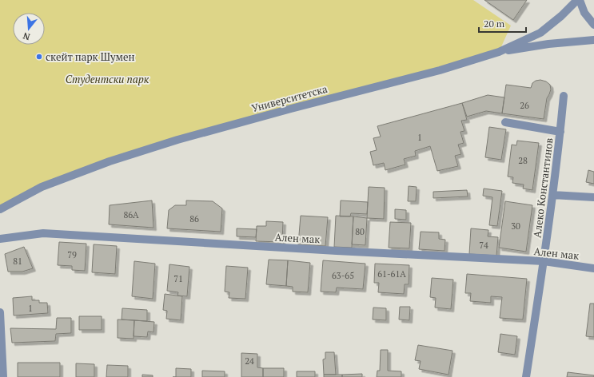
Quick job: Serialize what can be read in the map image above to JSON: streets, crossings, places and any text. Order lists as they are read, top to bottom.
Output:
{
  "streets": {
    "street": ["Университетска", "Алеко Константинов", "Ален мак"]
  },
  "crossings": [
    ["Алеко Константинов", "Ален мак"]
  ],
  "parks": ["Студентски парк"],
  "places": ["скейт парк Шумен"],
  "house_numbers": [
    "26",
    "1",
    "28",
    "86A",
    "86",
    "30",
    "80",
    "74",
    "79",
    "81",
    "61-61A",
    "63-65",
    "71",
    "1",
    "24"
  ],
  "scale_bar": "20 m",
  "north": "bottom"
}
